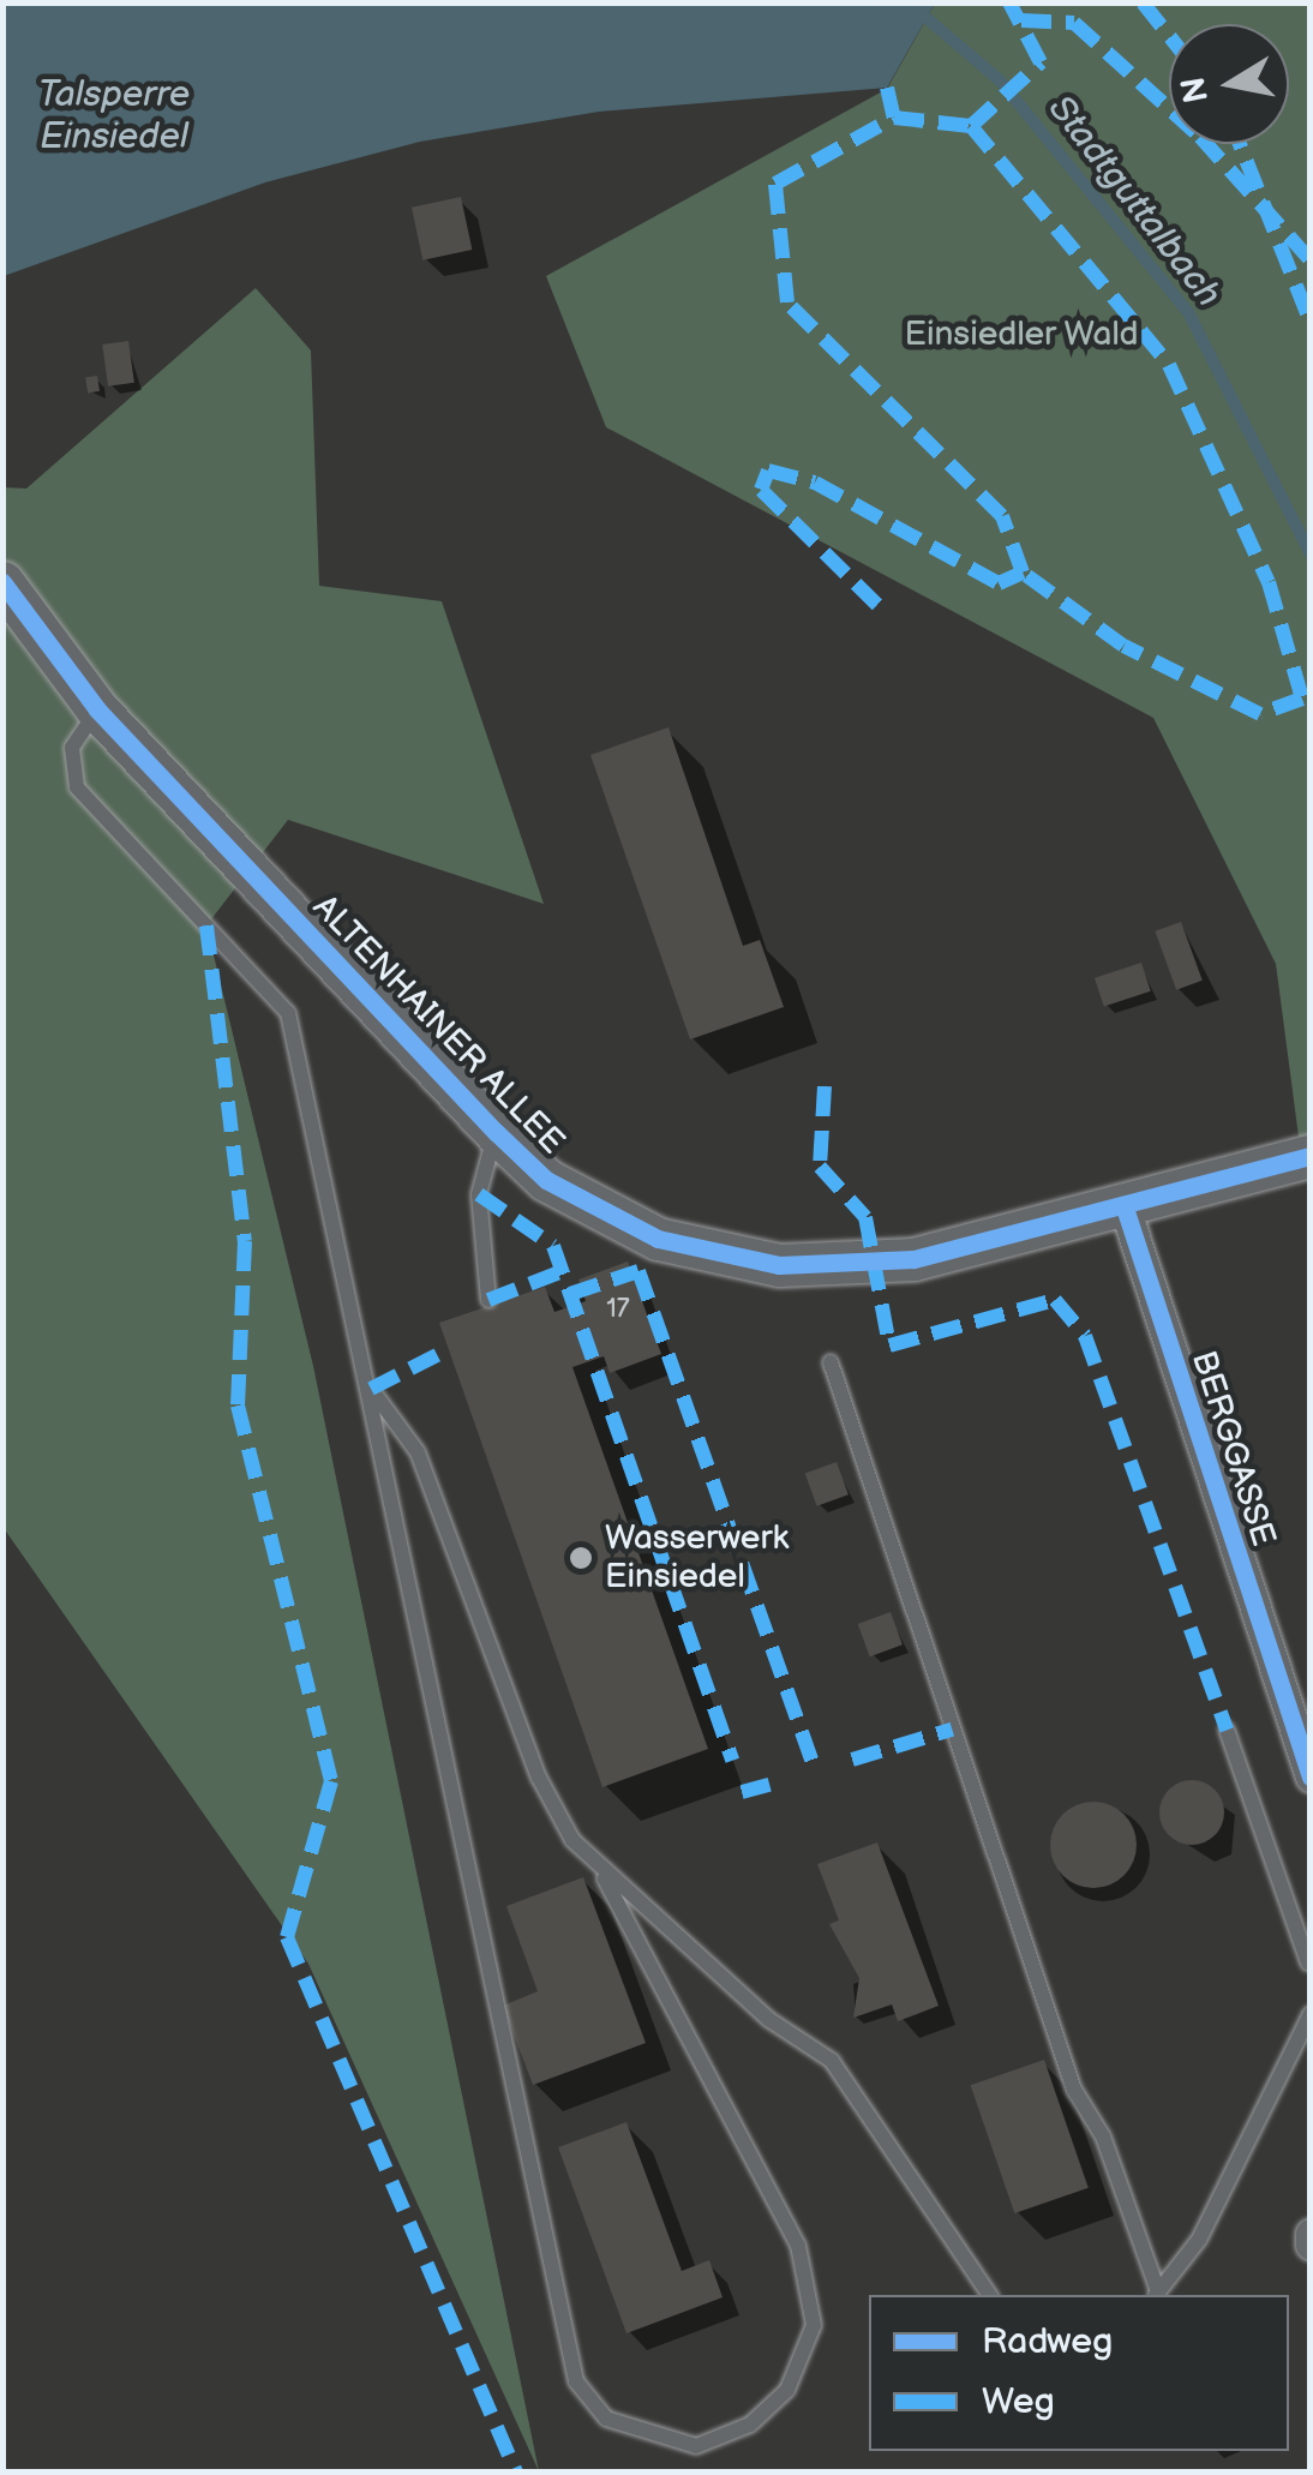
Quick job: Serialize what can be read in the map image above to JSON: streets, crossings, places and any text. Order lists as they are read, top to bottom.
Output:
{
  "streets": {
    "street": ["ALTENHAINER ALLEE", "BERGGASSE"]
  },
  "crossings": [
    ["ALTENHAINER ALLEE", "BERGGASSE"]
  ],
  "water": ["Talsperre Einsiedel", "Stadtguttalbach"],
  "parks": ["Einsiedler Wald"],
  "places": ["Wasserwerk Einsiedel"],
  "house_numbers": ["17"],
  "legend": ["Radweg", "Weg"],
  "north": "left"
}
